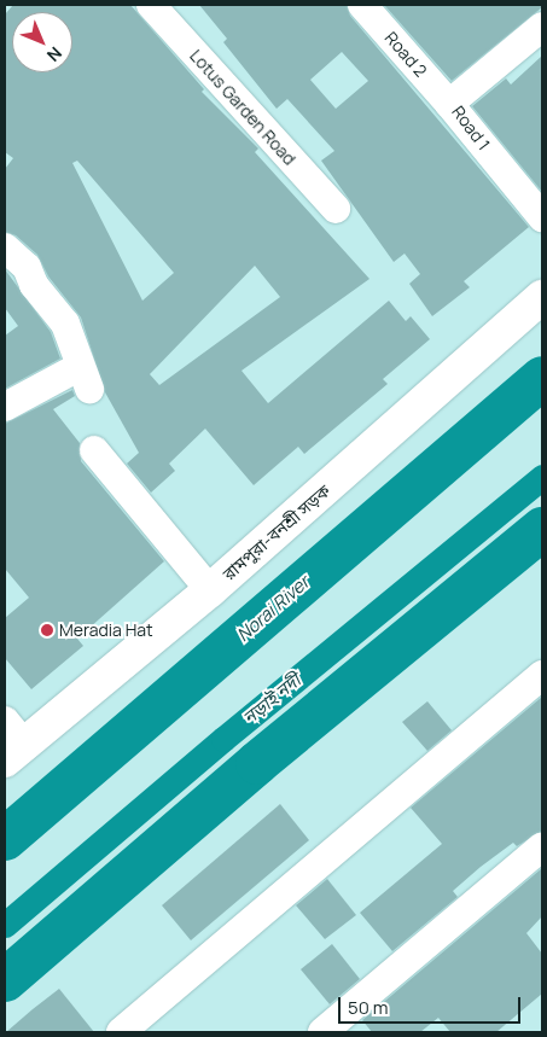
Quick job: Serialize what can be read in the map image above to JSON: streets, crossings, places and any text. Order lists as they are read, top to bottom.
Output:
{
  "streets": {
    "main road": ["রামপুরা-বনশ্রী সড়ক"],
    "street": ["Road 2", "Lotus Garden Road", "Road 1"]
  },
  "crossings": [
    ["Road 2", "Road 1"]
  ],
  "water": ["Norai River", "নড়াই নদী"],
  "places": ["Meradia Hat"],
  "scale_bar": "50 m",
  "north": "bottom right"
}
